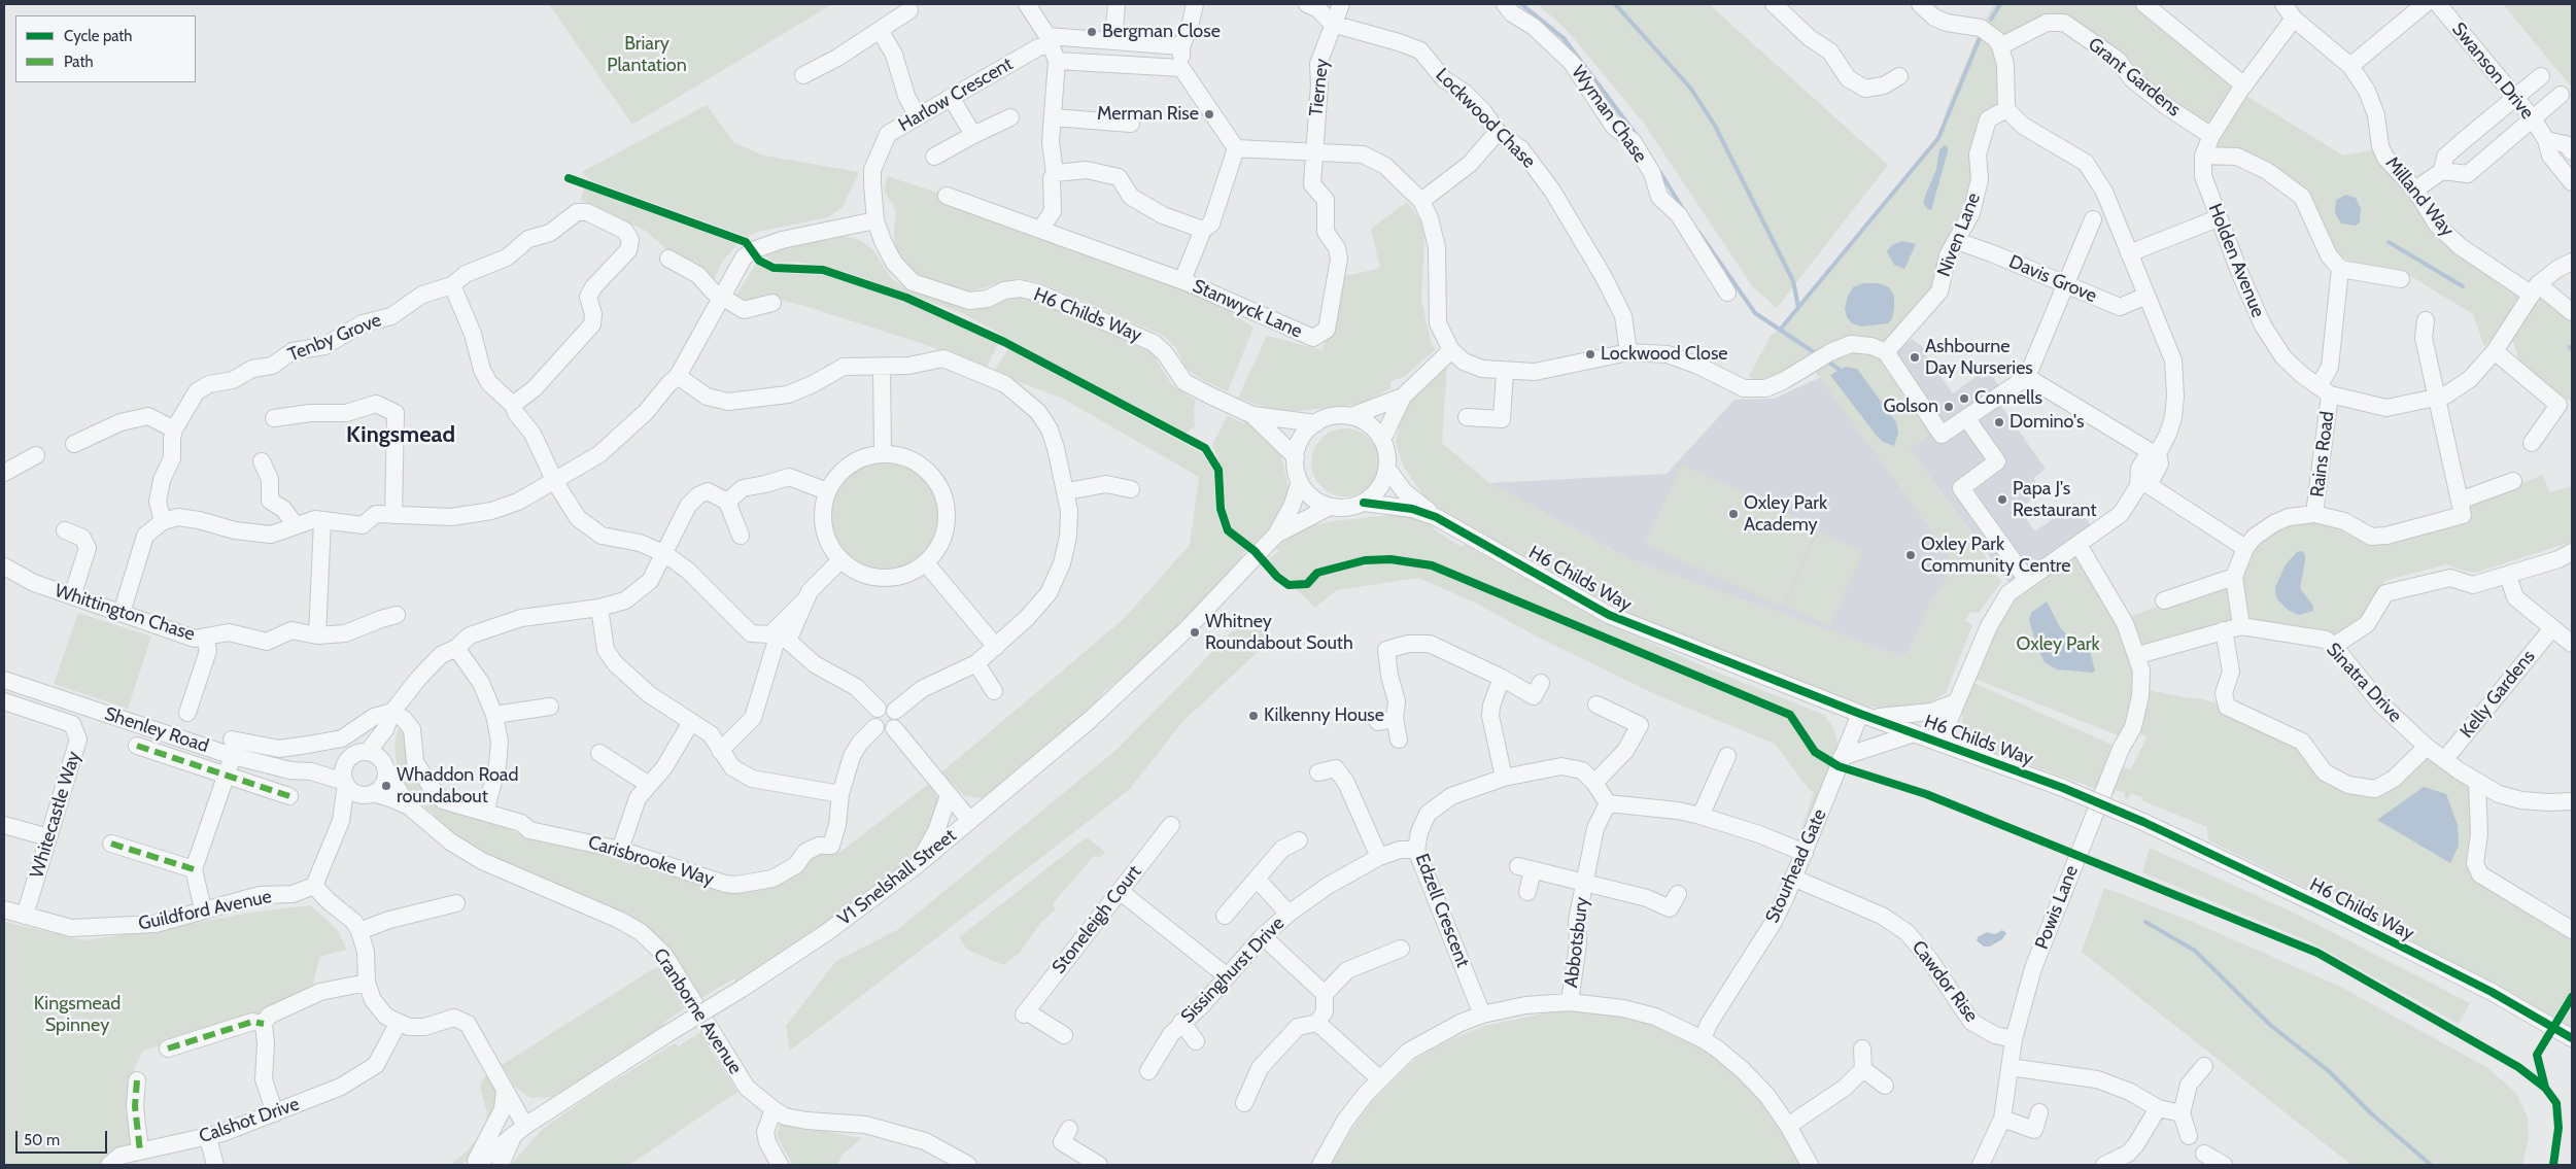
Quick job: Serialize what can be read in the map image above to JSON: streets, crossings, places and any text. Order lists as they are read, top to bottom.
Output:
{
  "streets": {
    "street": [
      "Swanson Drive",
      "Grant Gardens",
      "Tierney",
      "Harlow Crescent",
      "Wyman Chase",
      "Lockwood Chase",
      "Milland Way",
      "Niven Lane",
      "Holden Avenue",
      "Davis Grove",
      "Stanwyck Lane",
      "H6 Childs Way",
      "Tenby Grove",
      "Rains Road",
      "Whittington Chase",
      "Sinatra Drive",
      "Kelly Gardens",
      "Shenley Road",
      "Whitecastle Way",
      "Carisbrooke Way",
      "Stourhead Gate",
      "V1 Snelshall Street",
      "Powis Lane",
      "Guildford Avenue",
      "Edzell Crescent",
      "Stoneleigh Court",
      "Abbotsbury",
      "Sissinghurst Drive",
      "Cawdor Rise",
      "Cranborne Avenue",
      "Calshot Drive"
    ]
  },
  "crossings": [
    ["Grant Gardens", "Holden Avenue"],
    ["Tierney", "Lockwood Chase"],
    ["Tierney", "Stanwyck Lane"],
    ["Harlow Crescent", "H6 Childs Way"],
    ["Milland Way", "Holden Avenue"],
    ["Niven Lane", "Davis Grove"],
    ["Holden Avenue", "Rains Road"],
    ["H6 Childs Way", "Stourhead Gate"],
    ["H6 Childs Way", "V1 Snelshall Street"],
    ["Sinatra Drive", "Kelly Gardens"],
    ["Sinatra Drive", "Powis Lane"],
    ["Shenley Road", "Cranborne Avenue"],
    ["Whitecastle Way", "Guildford Avenue"],
    ["Stourhead Gate", "Cawdor Rise"],
    ["Powis Lane", "Cawdor Rise"],
    ["Edzell Crescent", "Abbotsbury"],
    ["Edzell Crescent", "Sissinghurst Drive"]
  ],
  "districts": ["Kingsmead"],
  "parks": ["Briary Plantation", "Oxley Park", "Kingsmead Spinney"],
  "places": [
    "Bergman Close",
    "Merman Rise",
    "Lockwood Close",
    "Ashbourne Day Nurseries",
    "Connells",
    "Golson",
    "Domino's",
    "Papa J's Restaurant",
    "Oxley Park Academy",
    "Oxley Park Community Centre",
    "Whitney Roundabout South",
    "Kilkenny House",
    "Whaddon Road roundabout"
  ],
  "legend": ["Cycle path", "Path"],
  "scale_bar": "50 m"
}
